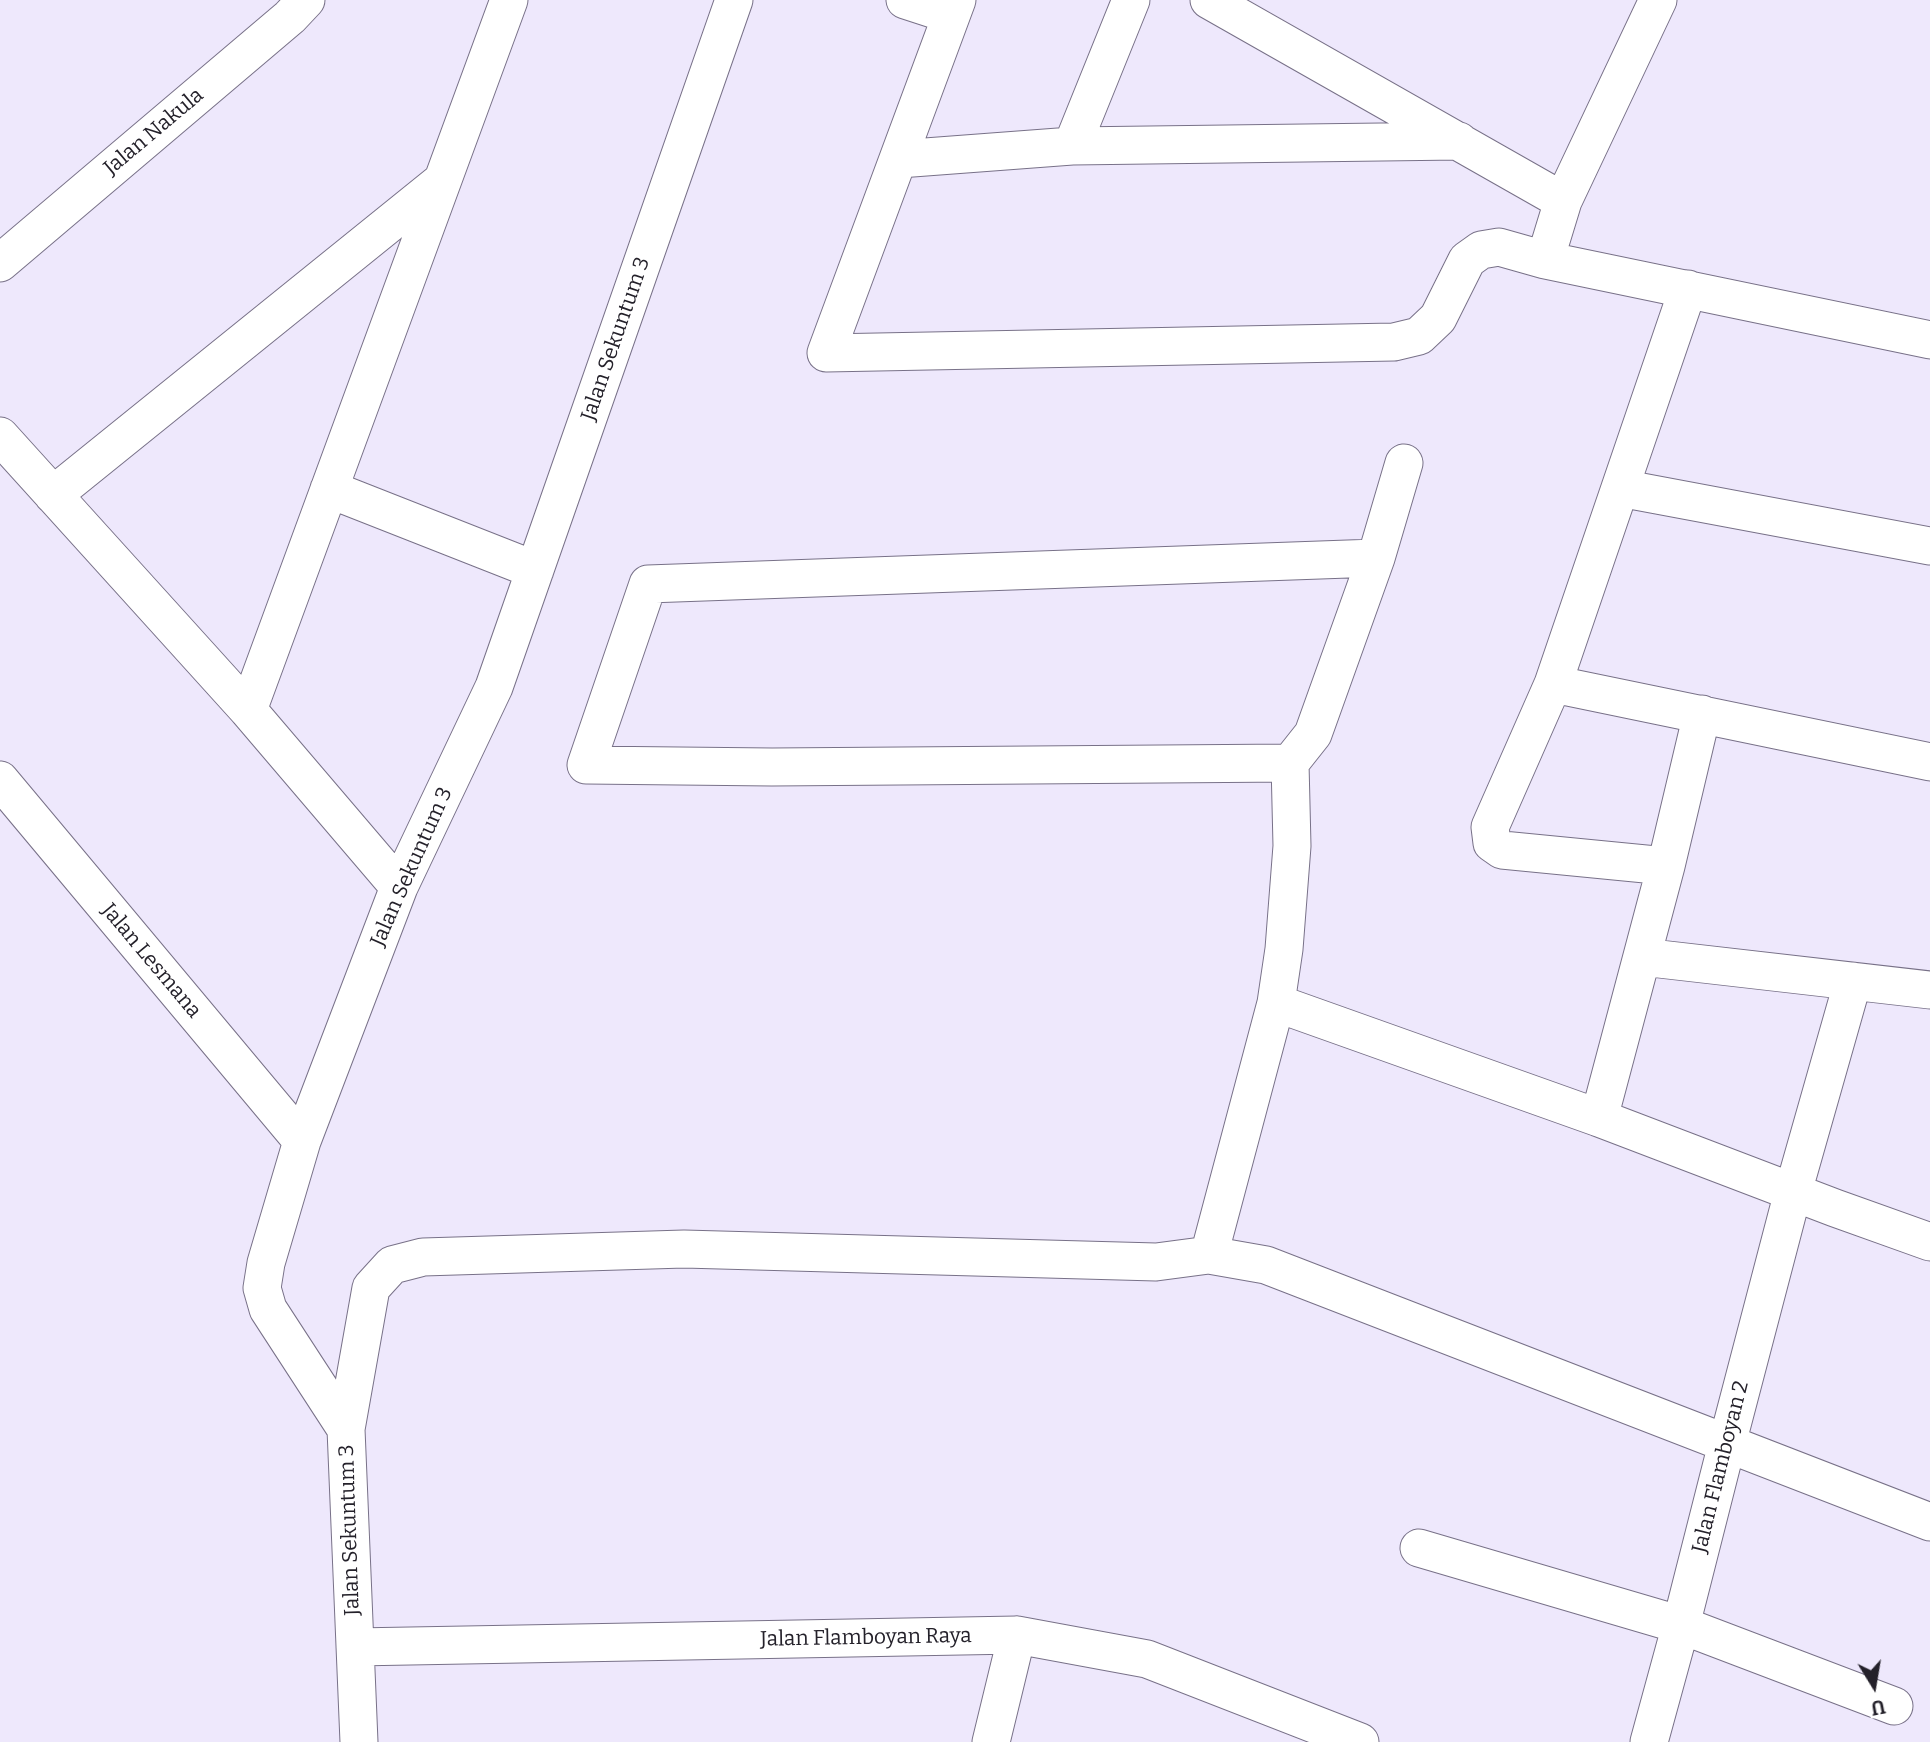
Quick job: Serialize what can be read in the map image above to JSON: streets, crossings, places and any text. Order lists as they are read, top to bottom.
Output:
{
  "streets": {
    "street": [
      "Jalan Nakula",
      "Jalan Sekuntum 3",
      "Jalan Lesmana",
      "Jalan Flamboyan 2",
      "Jalan Flamboyan Raya"
    ]
  },
  "crossings": [
    ["Jalan Sekuntum 3", "Jalan Lesmana"],
    ["Jalan Sekuntum 3", "Jalan Flamboyan Raya"]
  ],
  "north": "bottom"
}
